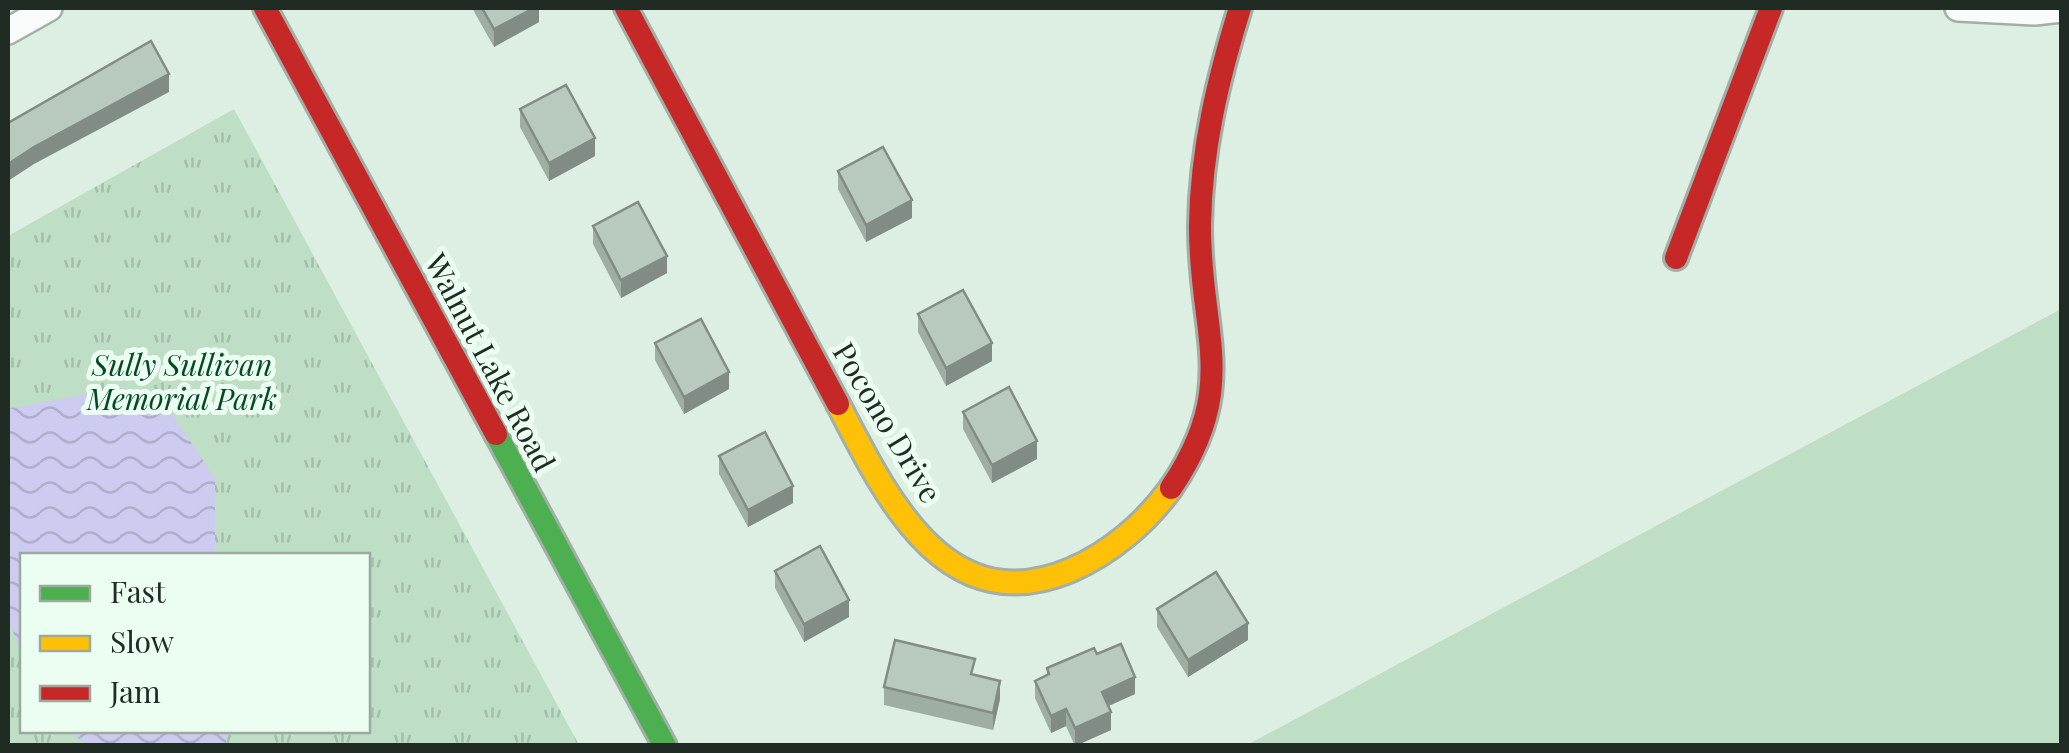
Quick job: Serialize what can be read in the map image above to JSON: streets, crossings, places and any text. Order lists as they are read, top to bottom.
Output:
{
  "streets": {
    "street": ["Walnut Lake Road", "Pocono Drive"]
  },
  "parks": ["Sully Sullivan Memorial Park"],
  "legend": ["Fast", "Slow", "Jam"]
}
